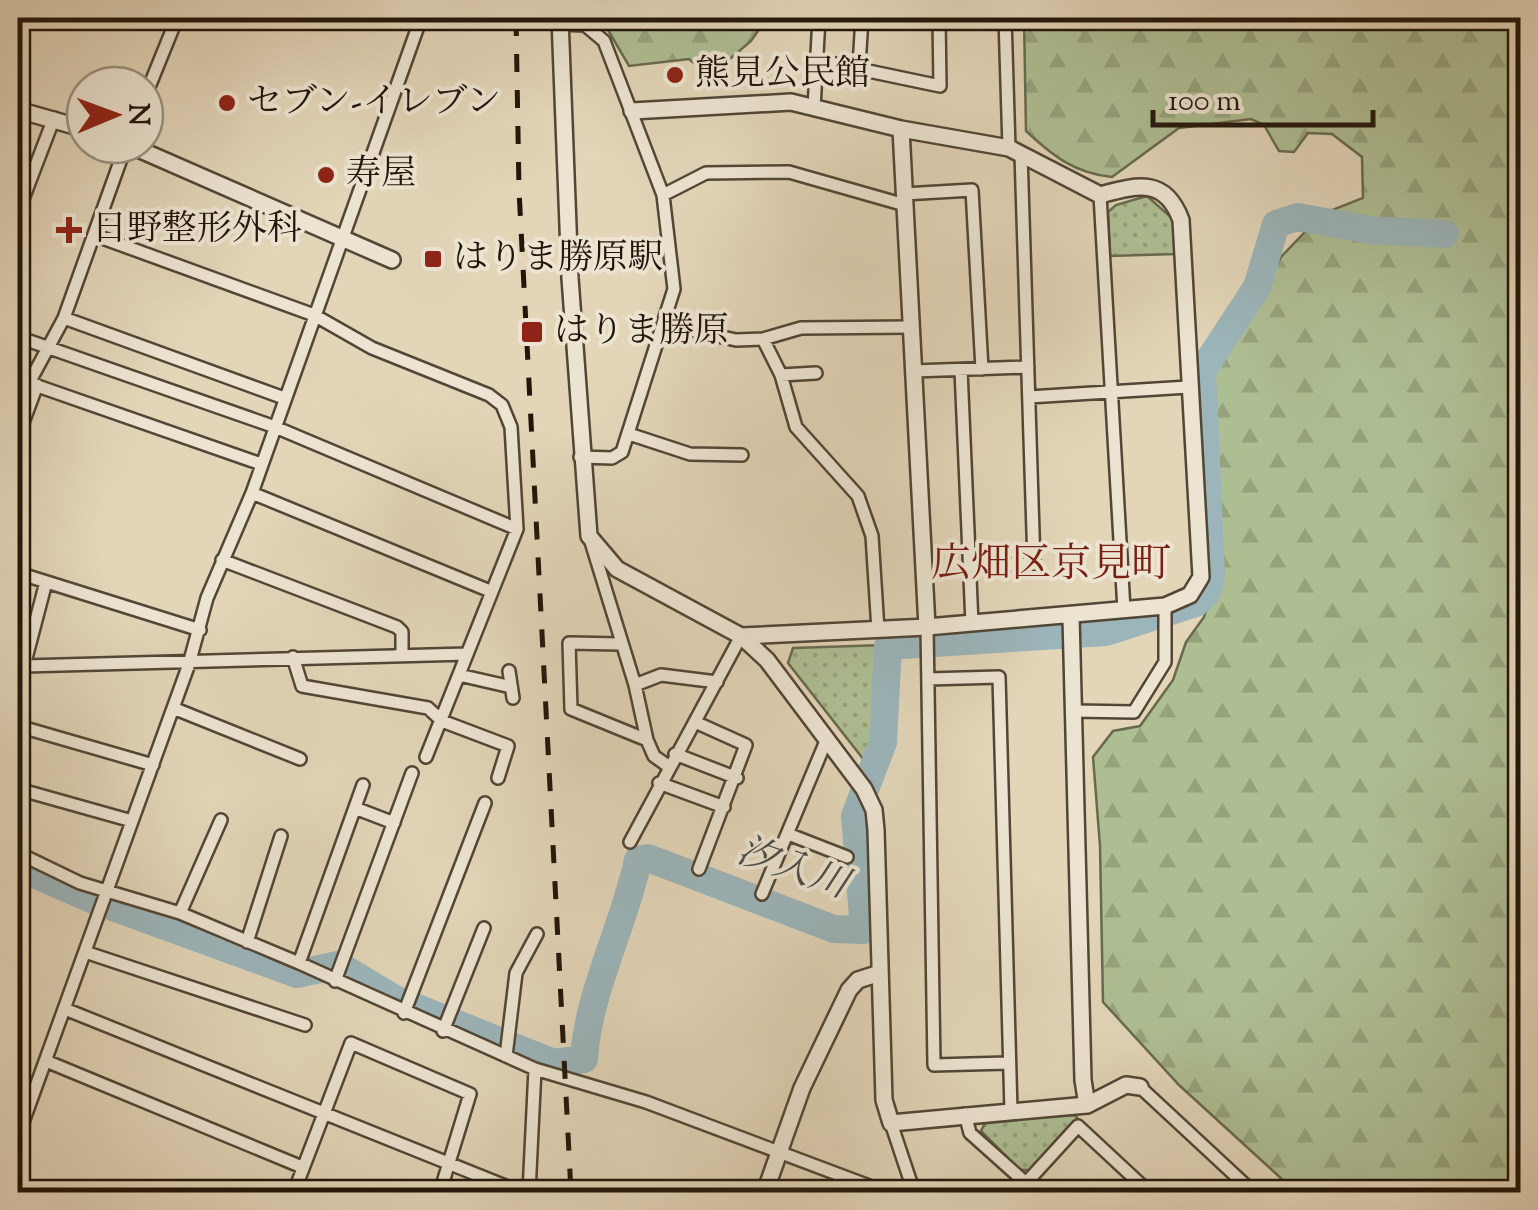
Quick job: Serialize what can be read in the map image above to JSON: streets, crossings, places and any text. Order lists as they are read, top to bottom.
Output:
{
  "districts": ["広畑区京見町"],
  "water": ["汐入川"],
  "places": {
    "other": ["熊見公民館", "セブン-イレブン", "寿屋"],
    "health": ["日野整形外科"],
    "transit": ["はりま勝原駅", "はりま勝原"]
  },
  "scale_bar": "100 m",
  "north": "right"
}
